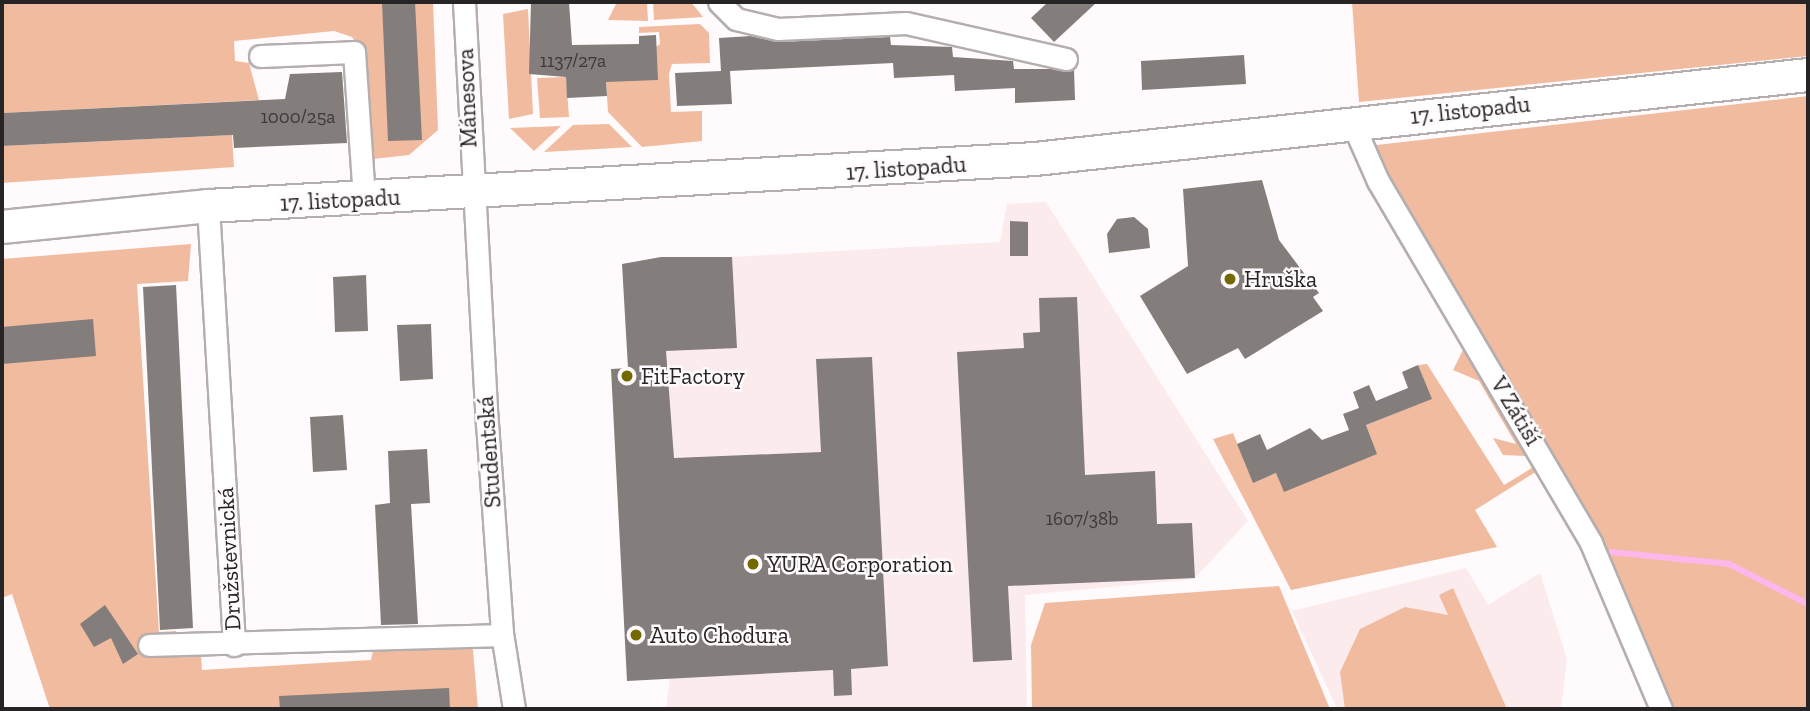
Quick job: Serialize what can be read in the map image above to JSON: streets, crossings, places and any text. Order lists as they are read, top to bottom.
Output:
{
  "streets": {
    "street": [
      "Mánesova",
      "17. listopadu",
      "V Zátiší",
      "Studentská",
      "Družstevnická"
    ]
  },
  "crossings": [
    ["Mánesova", "17. listopadu"],
    ["Mánesova", "Studentská"],
    ["17. listopadu", "V Zátiší"],
    ["17. listopadu", "Studentská"],
    ["17. listopadu", "Družstevnická"],
    ["Studentská", "Družstevnická"]
  ],
  "places": [
    "Hruška",
    "FitFactory",
    "YURA Corporation",
    "Auto Chodura"
  ],
  "house_numbers": ["1137/27a", "1000/25a", "1607/38b"]
}
